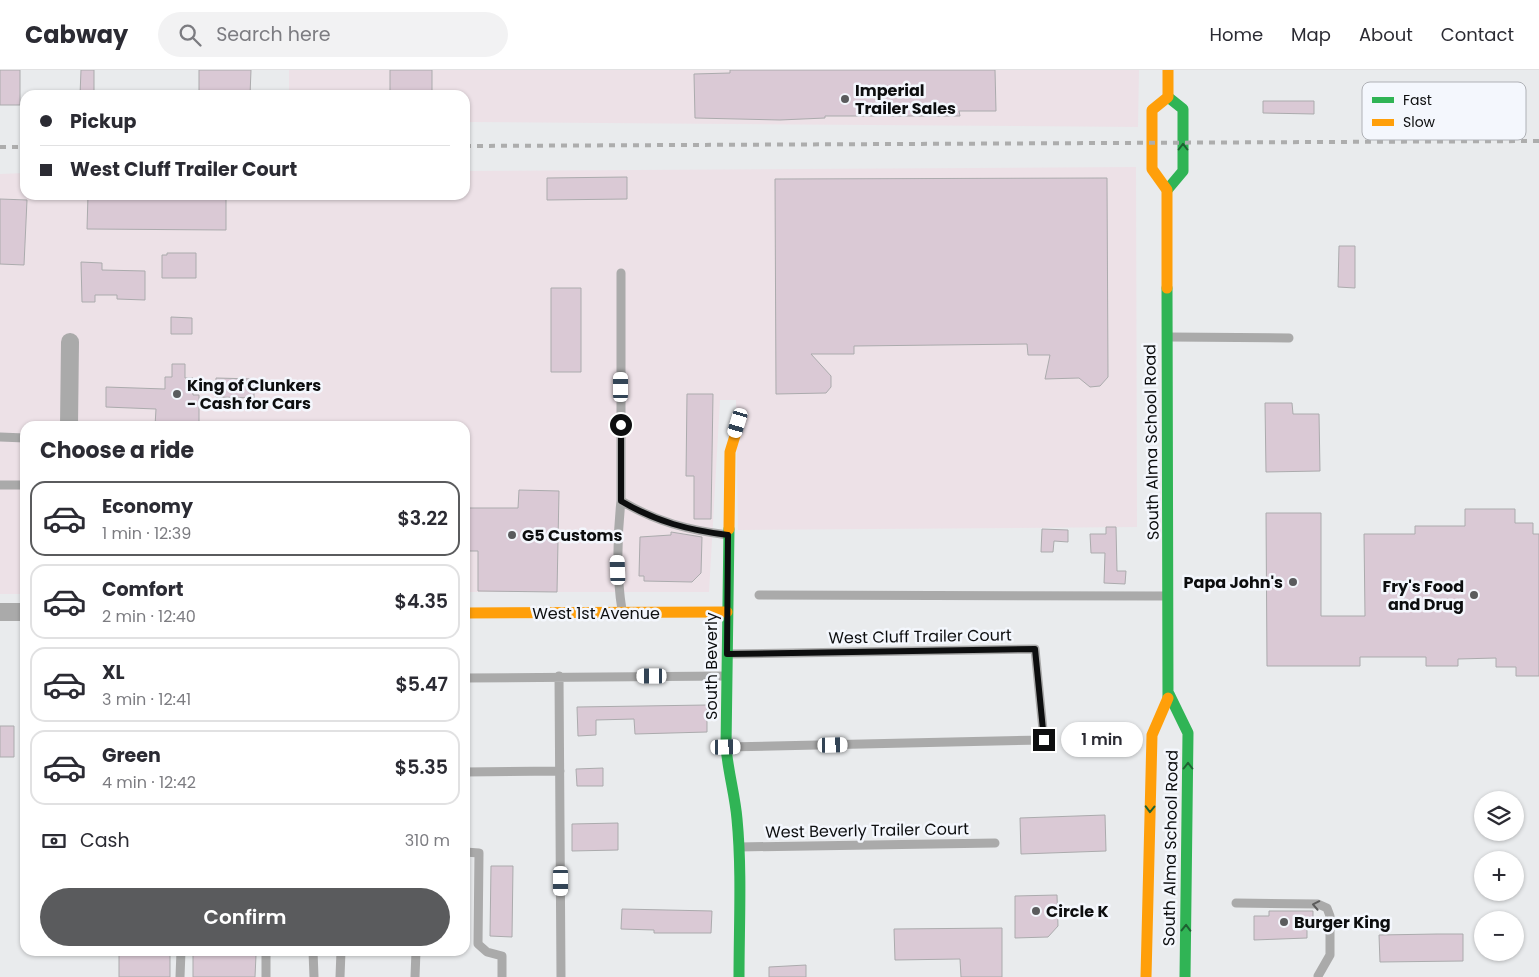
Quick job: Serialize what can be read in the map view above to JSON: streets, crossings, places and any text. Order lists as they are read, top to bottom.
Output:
{
  "streets": {
    "main road": ["South Alma School Road", "West 1st Avenue", "South Beverly"],
    "lane": ["West Cluff Trailer Court", "West Beverly Trailer Court"]
  },
  "crossings": [
    ["West 1st Avenue", "South Beverly"],
    ["West Cluff Trailer Court", "South Beverly"],
    ["South Beverly", "West Beverly Trailer Court"]
  ],
  "places": [
    "Imperial Trailer Sales",
    "King of Clunkers - Cash for Cars",
    "G5 Customs",
    "Papa John's",
    "Fry's Food and Drug",
    "Circle K",
    "Burger King"
  ],
  "legend": ["Fast", "Slow"],
  "page": {
    "header": "Cabway",
    "search": "Search here",
    "nav": [
      "Home",
      "Map",
      "About",
      "Contact"
    ],
    "banner": ["Pickup", "West Cluff Trailer Court"],
    "heading": "Choose a ride",
    "list": [
      {
        "name": "Economy",
        "note": "1 min · 12:39",
        "value": "$3.22"
      },
      {
        "name": "Comfort",
        "note": "2 min · 12:40",
        "value": "$4.35"
      },
      {
        "name": "XL",
        "note": "3 min · 12:41",
        "value": "$5.47"
      },
      {
        "name": "Green",
        "note": "4 min · 12:42",
        "value": "$5.35"
      }
    ],
    "bubble": "1 min",
    "map_buttons": ["+", "−"],
    "pay": ["Cash", "310 m"],
    "buttons": "Confirm"
  }
}
